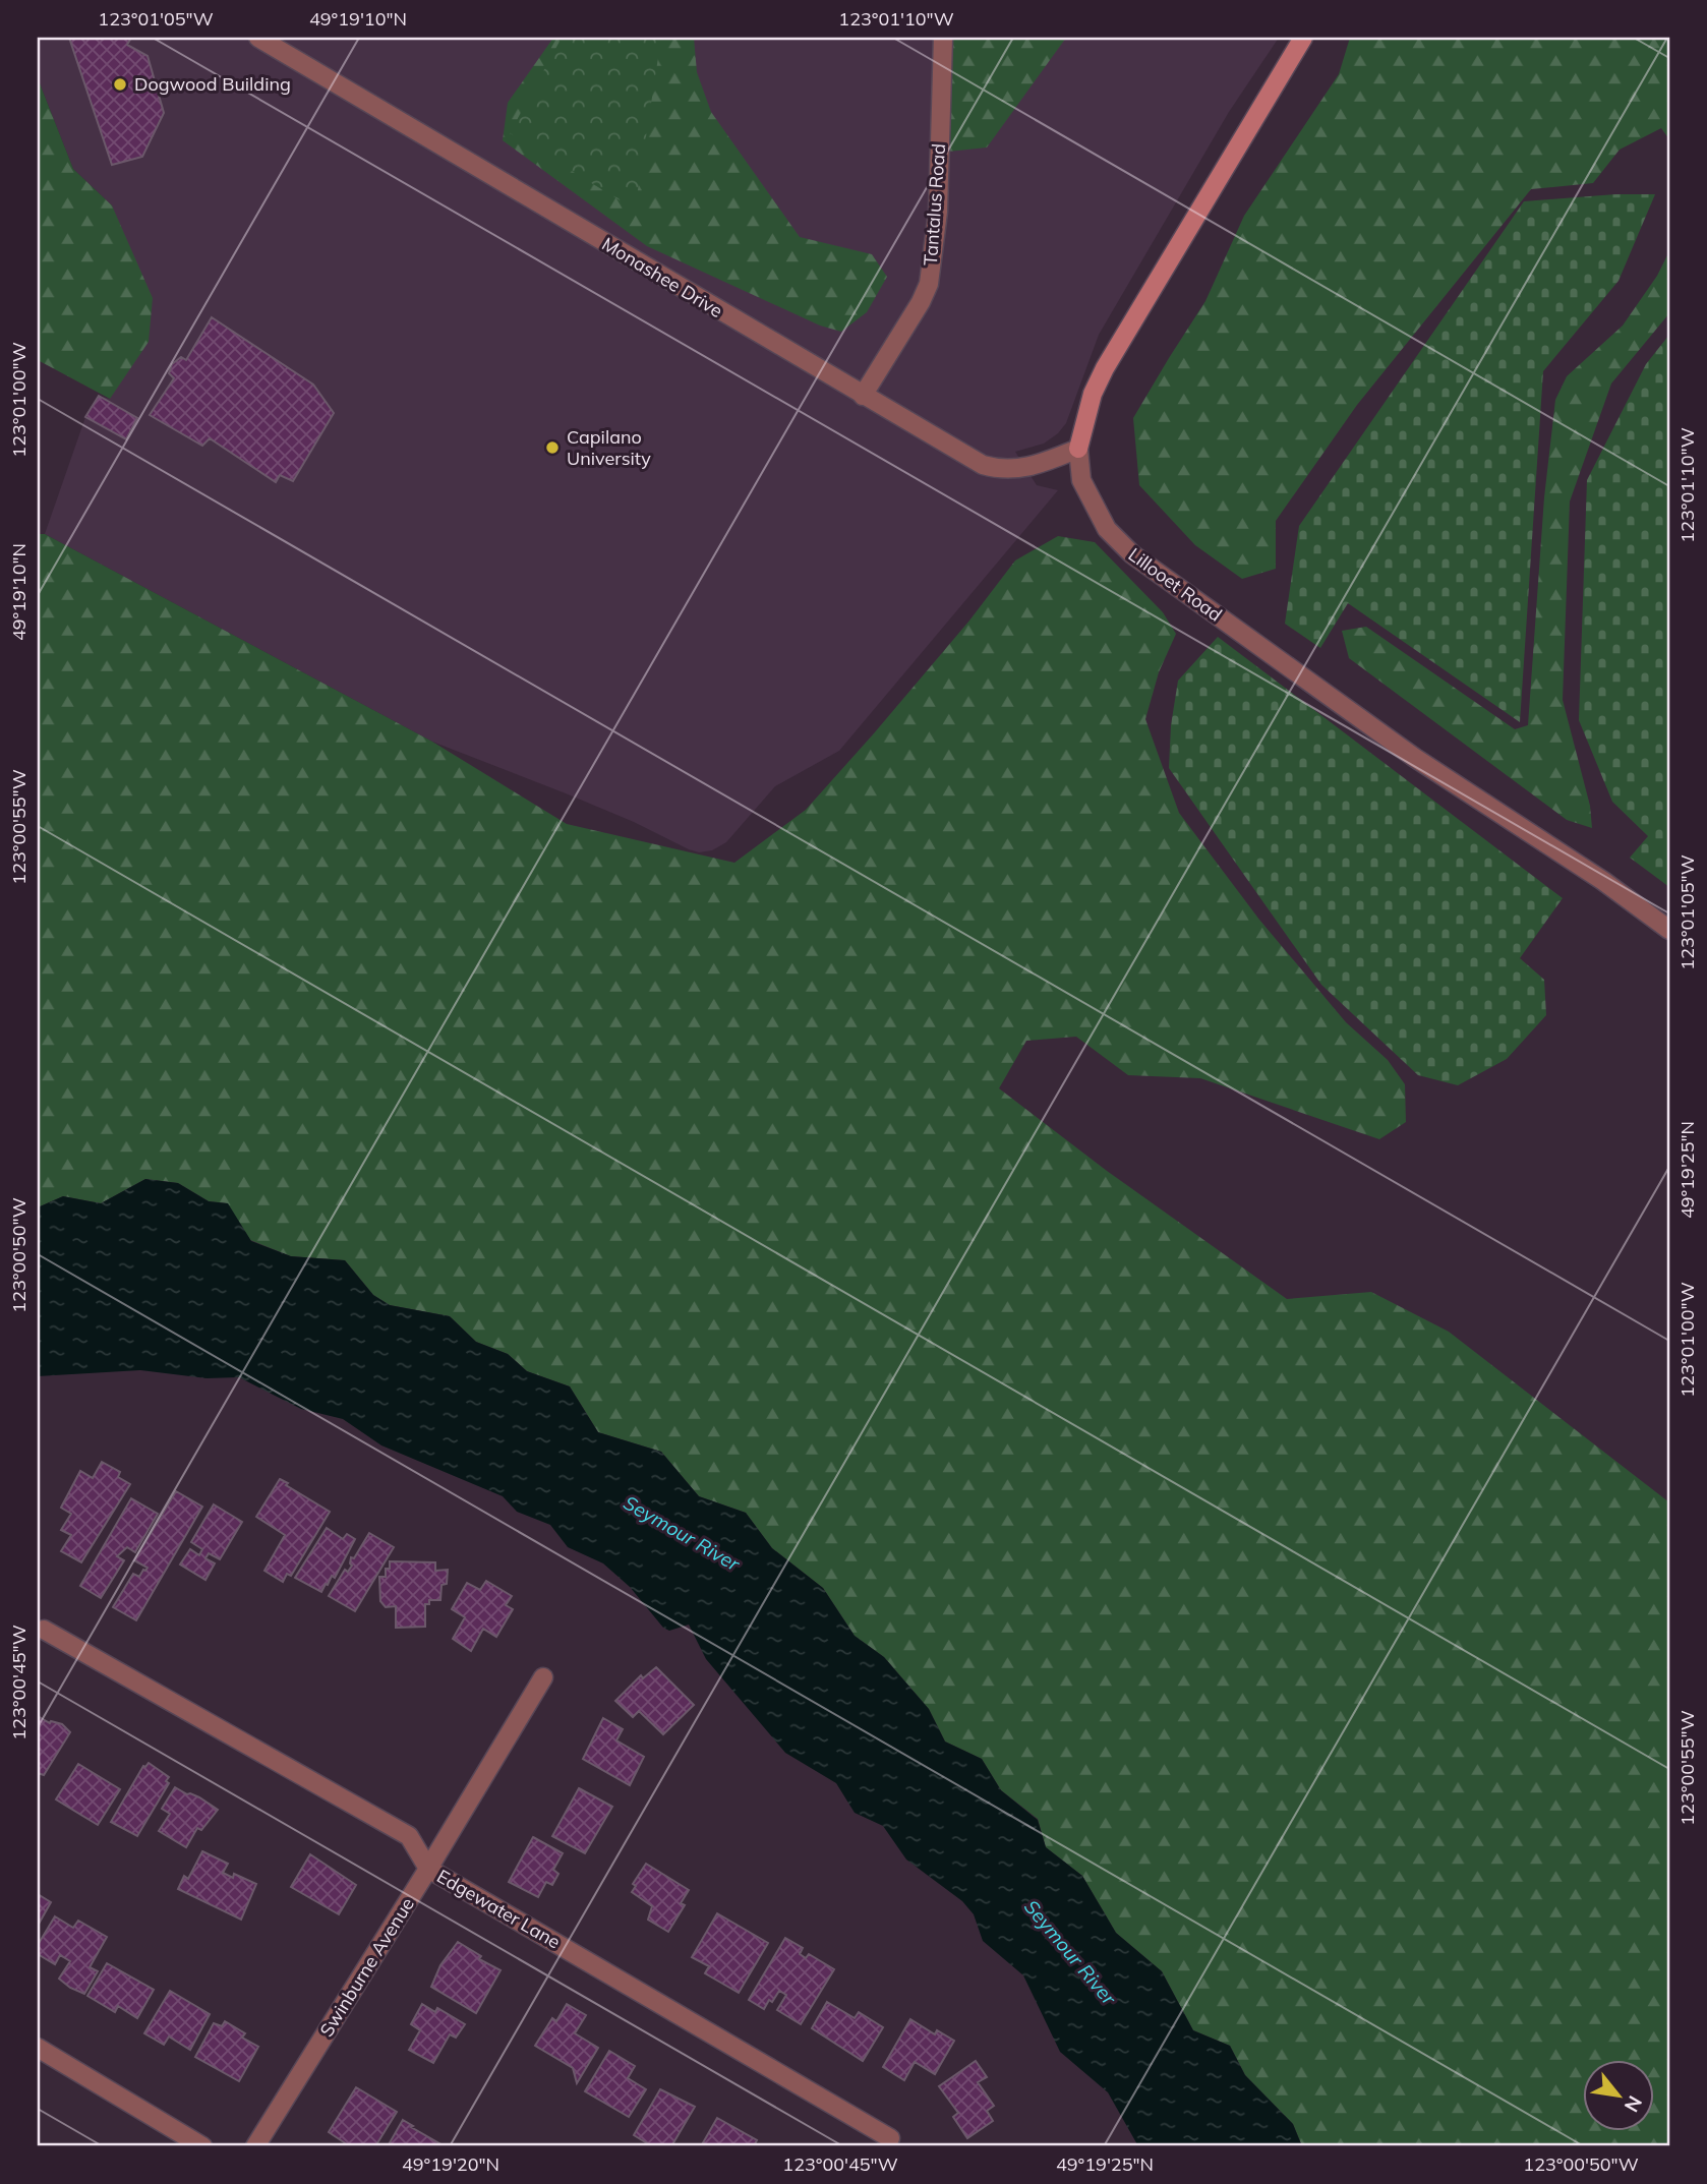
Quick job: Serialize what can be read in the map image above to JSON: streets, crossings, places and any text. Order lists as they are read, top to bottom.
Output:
{
  "streets": {
    "street": [
      "Tantalus Road",
      "Monashee Drive",
      "Lillooet Road",
      "Edgewater Lane",
      "Swinburne Avenue"
    ]
  },
  "crossings": [
    ["Tantalus Road", "Monashee Drive"],
    ["Monashee Drive", "Lillooet Road"],
    ["Edgewater Lane", "Swinburne Avenue"]
  ],
  "water": ["Seymour River"],
  "places": ["Dogwood Building", "Capilano University"],
  "north": "bottom right",
  "coordinates": [
    "123°01'05\"W",
    "49°19'10\"N",
    "123°01'10\"W",
    "123°01'00\"W",
    "123°00'55\"W",
    "49°19'25\"N",
    "123°00'50\"W",
    "123°00'45\"W",
    "49°19'20\"N"
  ]
}
